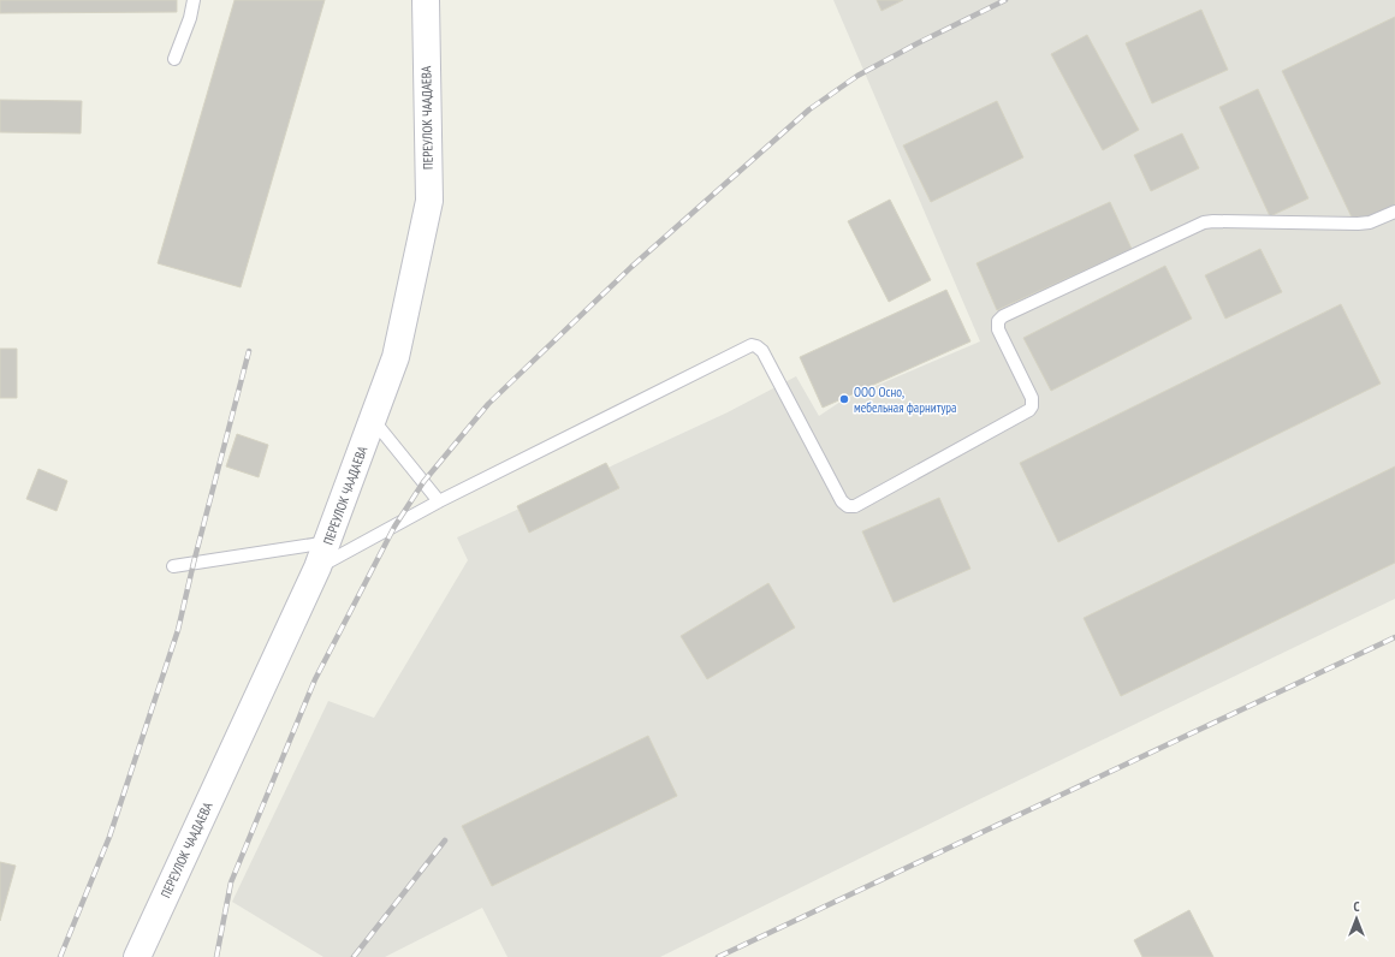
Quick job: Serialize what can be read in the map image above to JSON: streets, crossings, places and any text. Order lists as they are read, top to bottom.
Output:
{
  "streets": {
    "street": ["ПЕРЕУЛОК ЧААДАЕВА"]
  },
  "places": ["ООО Осно, мебельная фарнитура"],
  "north": "top"
}
